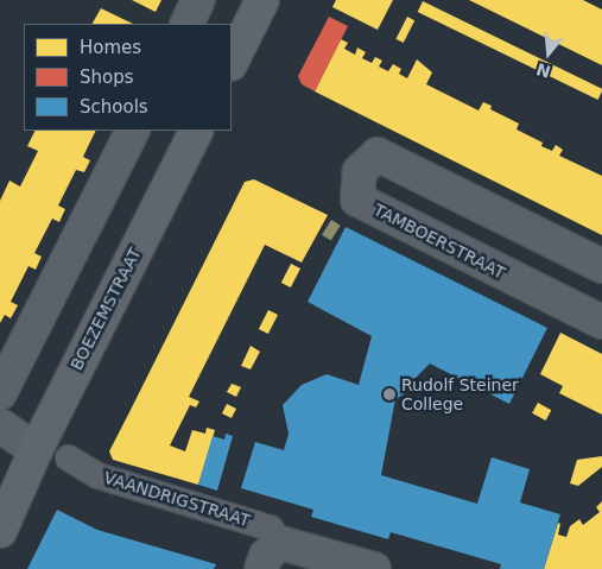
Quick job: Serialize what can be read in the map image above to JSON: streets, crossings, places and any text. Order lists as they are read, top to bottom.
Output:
{
  "streets": {
    "main road": ["BOEZEMSTRAAT"],
    "street": ["TAMBOERSTRAAT", "VAANDRIGSTRAAT"]
  },
  "places": ["Rudolf Steiner College"],
  "legend": ["Homes", "Shops", "Schools"],
  "north": "bottom"
}
